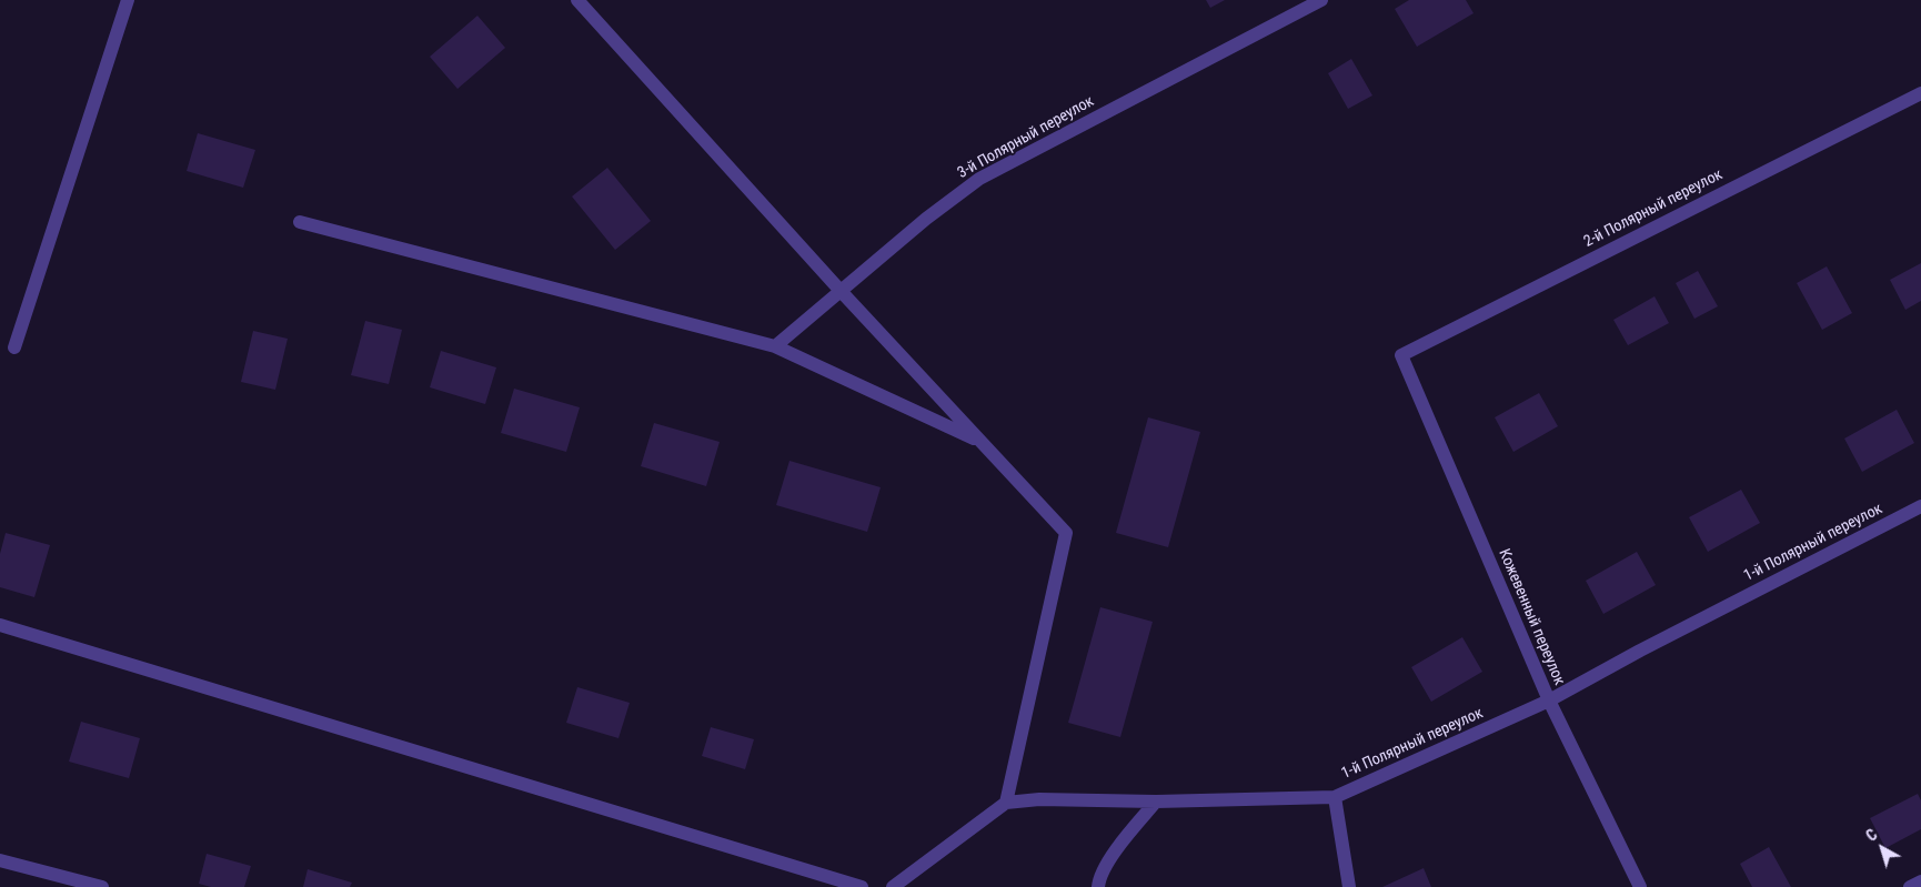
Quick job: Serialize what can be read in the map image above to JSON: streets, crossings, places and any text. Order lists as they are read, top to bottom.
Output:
{
  "streets": {
    "street": [
      "3-й Полярный переулок",
      "2-й Полярный переулок",
      "1-й Полярный переулок",
      "Кожевенный переулок"
    ]
  },
  "crossings": [
    ["2-й Полярный переулок", "Кожевенный переулок"],
    ["1-й Полярный переулок", "Кожевенный переулок"]
  ],
  "north": "top left"
}
